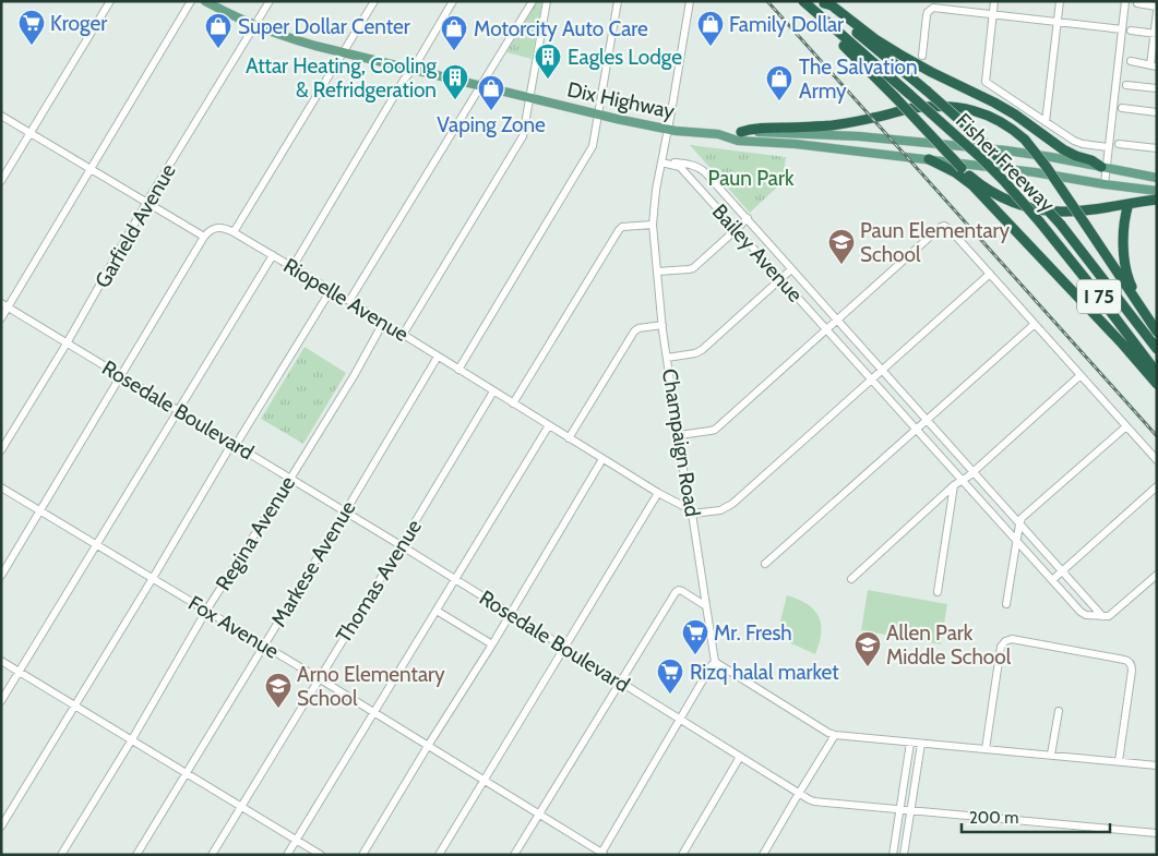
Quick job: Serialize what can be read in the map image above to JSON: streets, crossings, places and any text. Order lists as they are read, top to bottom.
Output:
{
  "streets": {
    "highway": ["Fisher Freeway", "I 75"],
    "main road": ["Dix Highway"],
    "street": [
      "Garfield Avenue",
      "Bailey Avenue",
      "Riopelle Avenue",
      "Rosedale Boulevard",
      "Champaign Road",
      "Regina Avenue",
      "Markese Avenue",
      "Thomas Avenue",
      "Fox Avenue"
    ]
  },
  "crossings": [
    ["Dix Highway", "Garfield Avenue"],
    ["Dix Highway", "Champaign Road"],
    ["Garfield Avenue", "Rosedale Boulevard"],
    ["Bailey Avenue", "Champaign Road"],
    ["Riopelle Avenue", "Champaign Road"],
    ["Riopelle Avenue", "Regina Avenue"],
    ["Riopelle Avenue", "Markese Avenue"],
    ["Riopelle Avenue", "Thomas Avenue"],
    ["Rosedale Boulevard", "Regina Avenue"],
    ["Rosedale Boulevard", "Markese Avenue"],
    ["Rosedale Boulevard", "Thomas Avenue"],
    ["Regina Avenue", "Fox Avenue"],
    ["Markese Avenue", "Fox Avenue"],
    ["Thomas Avenue", "Fox Avenue"]
  ],
  "parks": ["Paun Park"],
  "places": {
    "supermarket": ["Kroger", "Mr. Fresh", "Rizq halal market"],
    "shop": [
      "Family Dollar",
      "Super Dollar Center",
      "Motorcity Auto Care",
      "The Salvation Army",
      "Vaping Zone"
    ],
    "building": ["Eagles Lodge", "Attar Heating, Cooling & Refridgeration"],
    "school or university": ["Paun Elementary School", "Allen Park Middle School", "Arno Elementary School"]
  },
  "scale_bar": "200 m"
}
